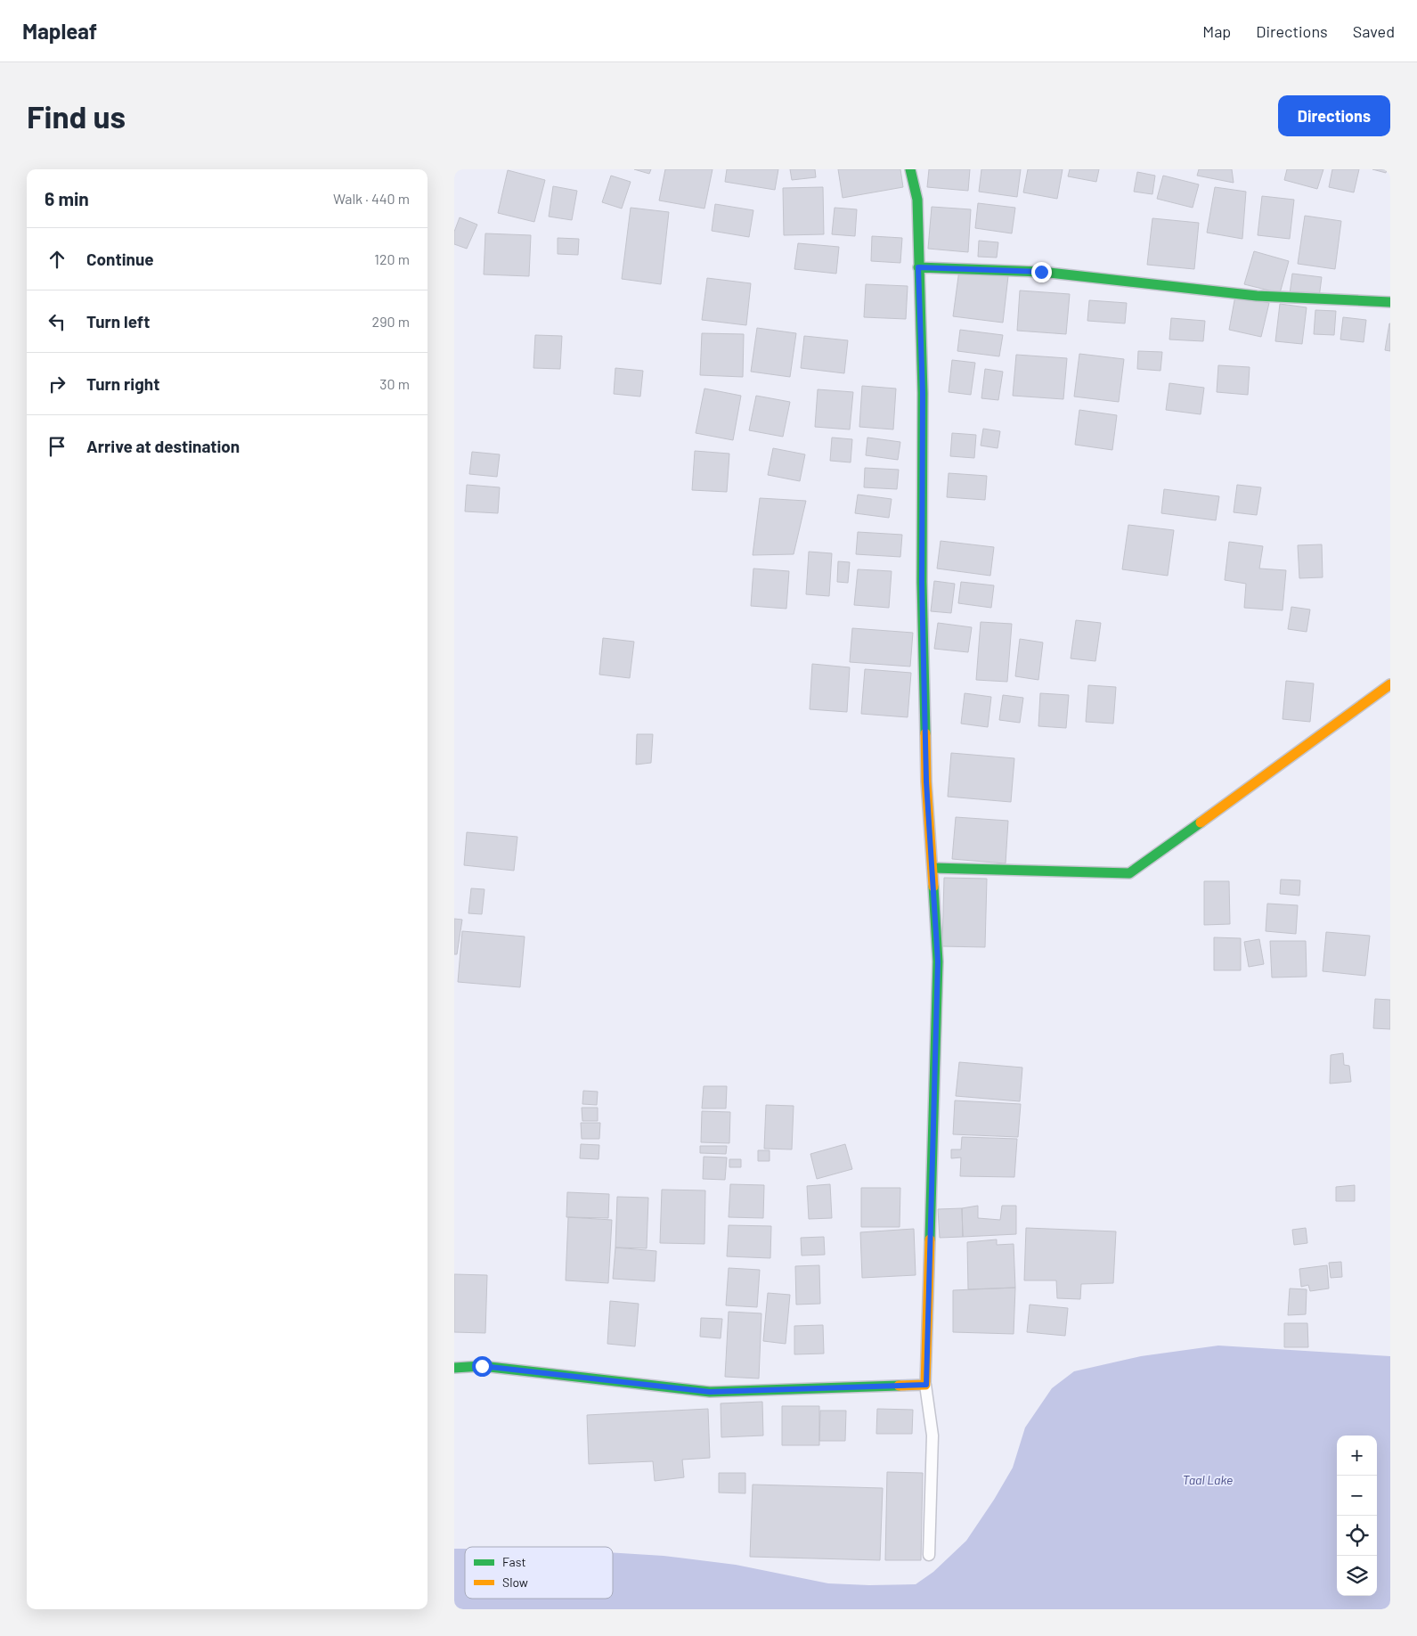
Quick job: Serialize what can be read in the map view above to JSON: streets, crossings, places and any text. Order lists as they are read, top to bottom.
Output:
{
  "water": ["Taal Lake"],
  "legend": ["Fast", "Slow"],
  "page": {
    "header": "Mapleaf",
    "nav": ["Map", "Directions", "Saved"],
    "buttons": "Directions",
    "title": "Find us",
    "heading": ["6 min", "Walk · 440 m"],
    "list": [
      ["Continue", "120 m"],
      ["Turn left", "290 m"],
      ["Turn right", "30 m"],
      "Arrive at destination"
    ],
    "map_buttons": ["+", "−"]
  }
}
